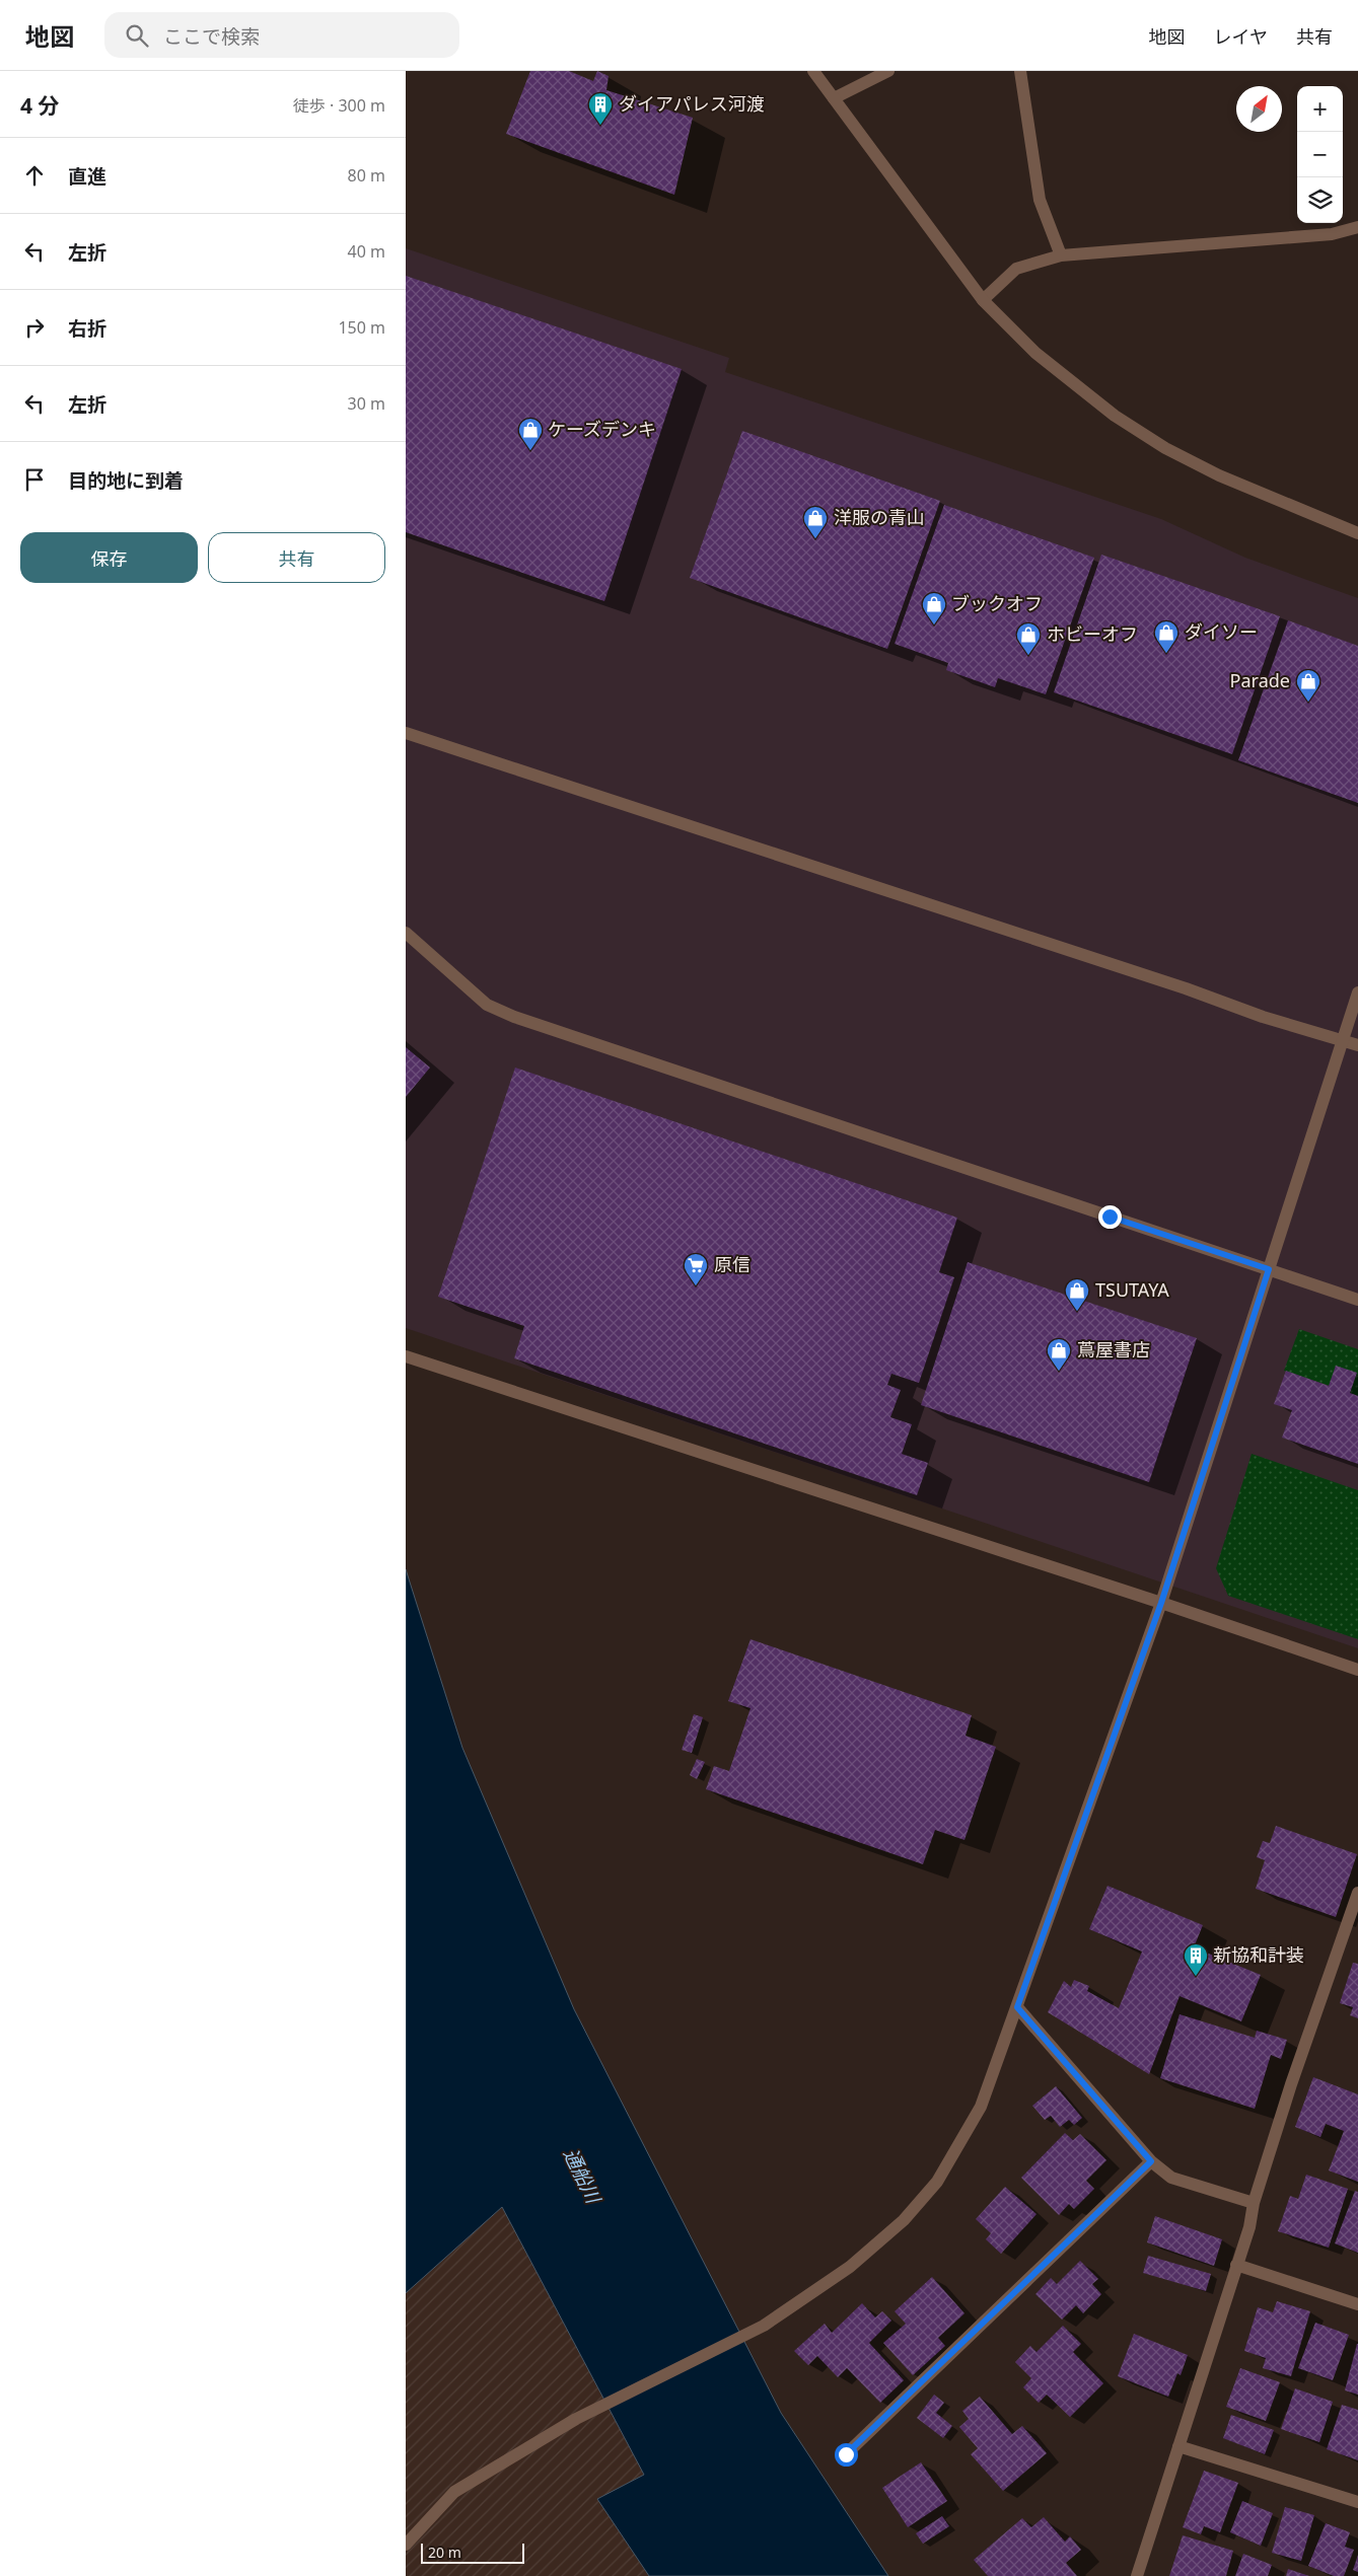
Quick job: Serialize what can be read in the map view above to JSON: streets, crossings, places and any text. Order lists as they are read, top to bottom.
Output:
{
  "water": ["通船川"],
  "places": {
    "building": ["ダイアパレス河渡", "新協和計装"],
    "shop": [
      "ケーズデンキ",
      "洋服の青山",
      "ブックオフ",
      "ダイソー",
      "ホビーオフ",
      "Parade",
      "TSUTAYA",
      "蔦屋書店"
    ],
    "supermarket": ["原信"]
  },
  "scale_bar": "20 m",
  "north": "top right",
  "page": {
    "header": "地図",
    "search": "ここで検索",
    "nav": ["地図", "レイヤ", "共有"],
    "heading": ["4 分", "徒歩 · 300 m"],
    "map_buttons": ["+", "−"],
    "list": [
      ["直進", "80 m"],
      ["左折", "40 m"],
      ["右折", "150 m"],
      ["左折", "30 m"],
      "目的地に到着"
    ],
    "buttons": ["保存", "共有"],
    "scale": "20 m"
  }
}
